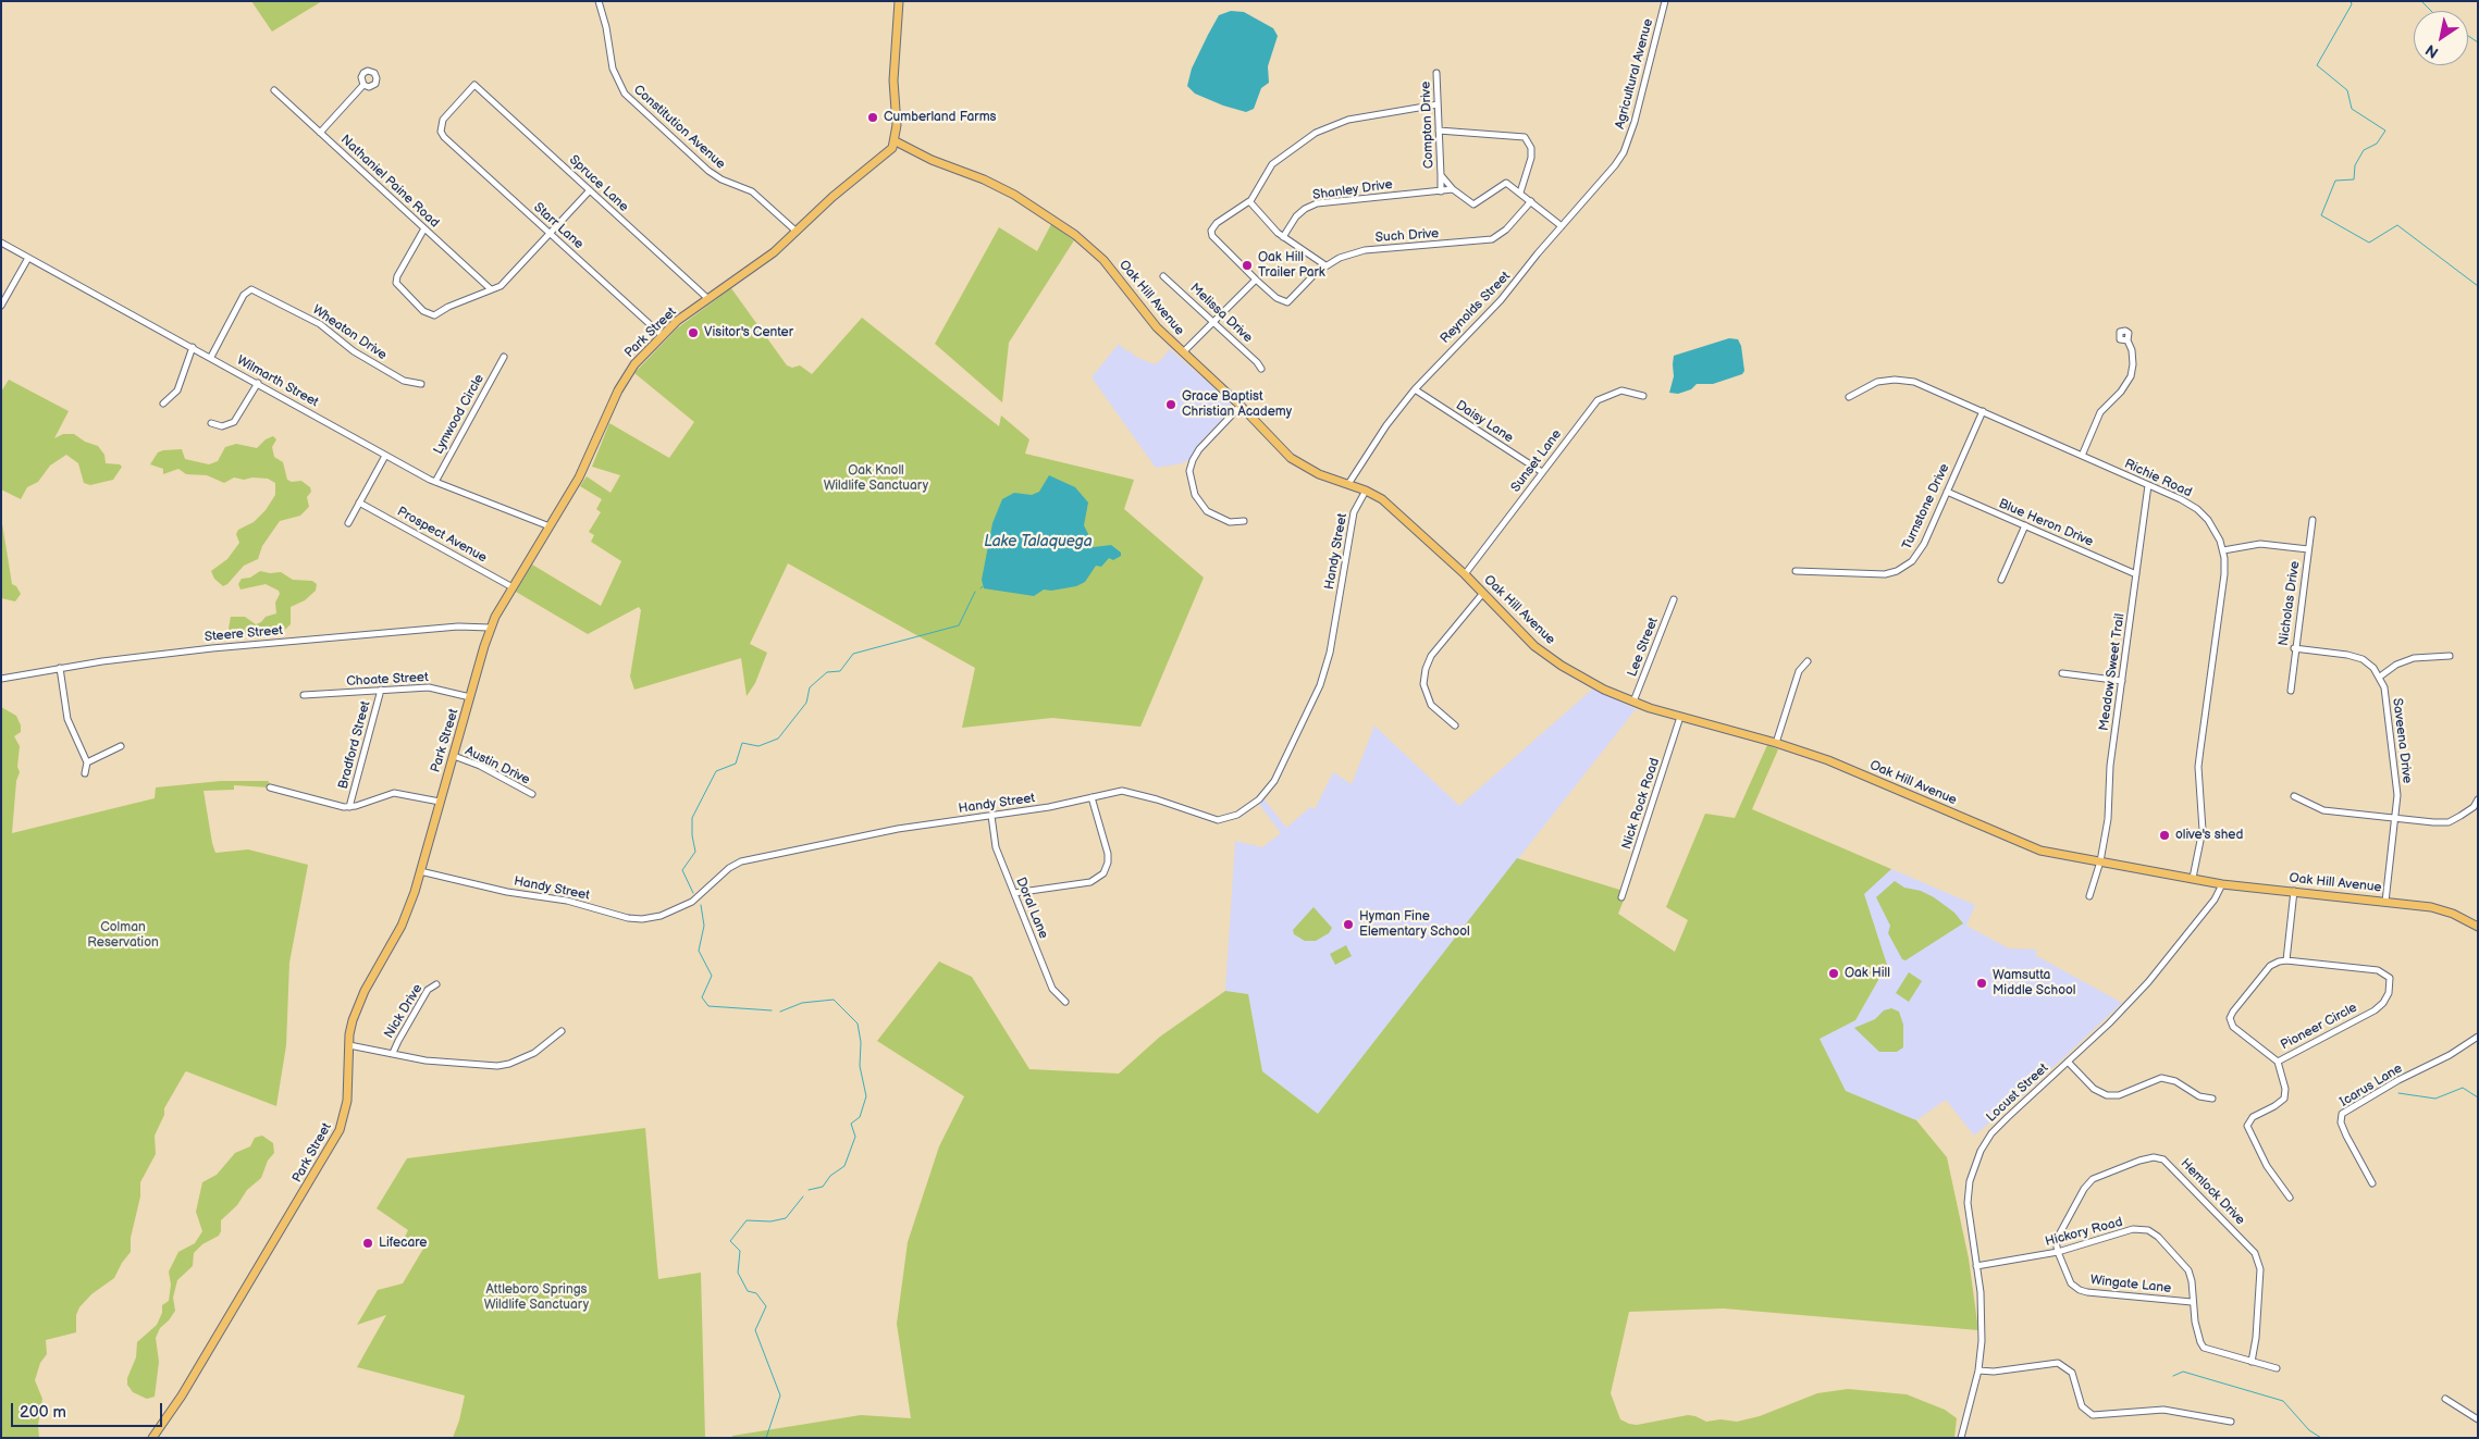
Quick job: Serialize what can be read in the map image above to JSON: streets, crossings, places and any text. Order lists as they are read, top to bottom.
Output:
{
  "streets": {
    "main road": ["Oak Hill Avenue", "Park Street"],
    "street": [
      "Agricultural Avenue",
      "Compton Drive",
      "Constitution Avenue",
      "Nathaniel Paine Road",
      "Spruce Lane",
      "Shanley Drive",
      "Starr Lane",
      "Such Drive",
      "Reynolds Street",
      "Melissa Drive",
      "Wheaton Drive",
      "Wilmarth Street",
      "Lynwood Circle",
      "Daisy Lane",
      "Sunset Lane",
      "Richie Road",
      "Turnstone Drive",
      "Blue Heron Drive",
      "Prospect Avenue",
      "Handy Street",
      "Nicholas Drive",
      "Steere Street",
      "Lee Street",
      "Meadow Sweet Trail",
      "Choate Street",
      "Saveena Drive",
      "Bradford Street",
      "Austin Drive",
      "Nick Rock Road",
      "Doral Lane",
      "Nick Drive",
      "Pioneer Circle",
      "Icarus Lane",
      "Locust Street",
      "Hemlock Drive",
      "Hickory Road",
      "Wingate Lane"
    ]
  },
  "crossings": [
    ["Agricultural Avenue", "Reynolds Street"],
    ["Compton Drive", "Shanley Drive"],
    ["Constitution Avenue", "Park Street"],
    ["Spruce Lane", "Starr Lane"],
    ["Spruce Lane", "Park Street"],
    ["Starr Lane", "Park Street"],
    ["Oak Hill Avenue", "Reynolds Street"],
    ["Oak Hill Avenue", "Park Street"],
    ["Oak Hill Avenue", "Sunset Lane"],
    ["Oak Hill Avenue", "Richie Road"],
    ["Oak Hill Avenue", "Handy Street"],
    ["Oak Hill Avenue", "Lee Street"],
    ["Oak Hill Avenue", "Meadow Sweet Trail"],
    ["Oak Hill Avenue", "Saveena Drive"],
    ["Oak Hill Avenue", "Nick Rock Road"],
    ["Oak Hill Avenue", "Locust Street"],
    ["Reynolds Street", "Daisy Lane"],
    ["Wheaton Drive", "Wilmarth Street"],
    ["Park Street", "Wilmarth Street"],
    ["Park Street", "Prospect Avenue"],
    ["Park Street", "Handy Street"],
    ["Park Street", "Steere Street"],
    ["Park Street", "Choate Street"],
    ["Park Street", "Austin Drive"],
    ["Wilmarth Street", "Lynwood Circle"],
    ["Daisy Lane", "Sunset Lane"],
    ["Richie Road", "Turnstone Drive"],
    ["Richie Road", "Meadow Sweet Trail"],
    ["Turnstone Drive", "Blue Heron Drive"],
    ["Blue Heron Drive", "Meadow Sweet Trail"],
    ["Handy Street", "Doral Lane"],
    ["Choate Street", "Bradford Street"],
    ["Locust Street", "Hickory Road"],
    ["Hemlock Drive", "Hickory Road"],
    ["Hemlock Drive", "Wingate Lane"],
    ["Hickory Road", "Wingate Lane"]
  ],
  "water": ["Lake Talaquega"],
  "parks": ["Oak Knoll Wildlife Sanctuary", "Colman Reservation", "Attleboro Springs Wildlife Sanctuary"],
  "places": [
    "Cumberland Farms",
    "Oak Hill Trailer Park",
    "Visitor's Center",
    "Grace Baptist Christian Academy",
    "olive's shed",
    "Hyman Fine Elementary School",
    "Oak Hill",
    "Wamsutta Middle School",
    "Lifecare"
  ],
  "scale_bar": "200 m",
  "north": "bottom left"
}
